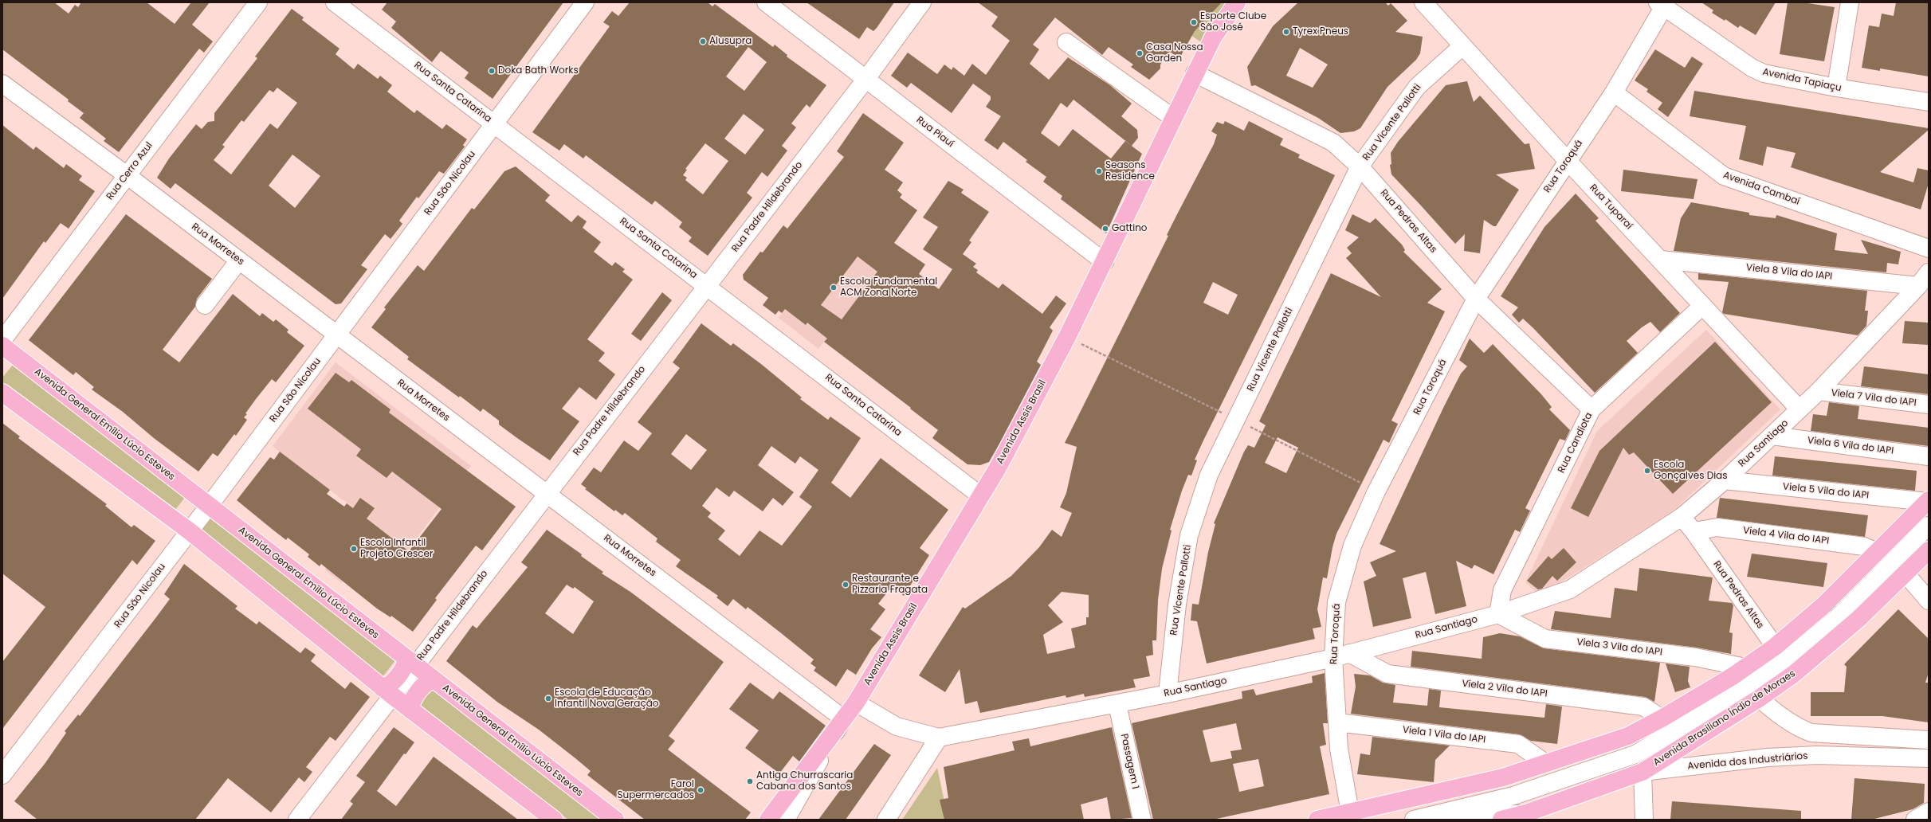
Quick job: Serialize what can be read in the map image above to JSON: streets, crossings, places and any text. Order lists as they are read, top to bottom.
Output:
{
  "streets": {
    "main road": ["Avenida Assis Brasil", "Avenida General Emílio Lúcio Esteves", "Avenida Brasiliano Índio de Moraes"],
    "street": [
      "Avenida Tapiaçu",
      "Rua Santa Catarina",
      "Rua Vicente Pallotti",
      "Rua Piauí",
      "Rua Toroquá",
      "Rua Cerro Azul",
      "Rua São Nicolau",
      "Avenida Cambaí",
      "Rua Padre Hildebrando",
      "Rua Tuparaí",
      "Rua Pedras Altas",
      "Rua Morretes",
      "Viela 8 Vila do IAPI",
      "Viela 7 Vila do IAPI",
      "Rua Candiota",
      "Rua Santiago",
      "Viela 6 Vila do IAPI",
      "Viela 5 Vila do IAPI",
      "Viela 4 Vila do IAPI",
      "Viela 3 Vila do IAPI",
      "Viela 2 Vila do IAPI",
      "Viela 1 Vila do IAPI",
      "Passagem 1",
      "Avenida dos Industriários"
    ]
  },
  "crossings": [
    ["Avenida Tapiaçu", "Rua Toroquá"],
    ["Rua Santa Catarina", "Rua São Nicolau"],
    ["Rua Santa Catarina", "Rua Padre Hildebrando"],
    ["Rua Santa Catarina", "Avenida Assis Brasil"],
    ["Rua Vicente Pallotti", "Rua Tuparaí"],
    ["Rua Vicente Pallotti", "Rua Pedras Altas"],
    ["Rua Vicente Pallotti", "Rua Santiago"],
    ["Rua Piauí", "Rua Padre Hildebrando"],
    ["Rua Piauí", "Avenida Assis Brasil"],
    ["Rua Toroquá", "Avenida Cambaí"],
    ["Rua Toroquá", "Rua Tuparaí"],
    ["Rua Toroquá", "Rua Pedras Altas"],
    ["Rua Toroquá", "Rua Santiago"],
    ["Rua Toroquá", "Viela 2 Vila do IAPI"],
    ["Rua Toroquá", "Viela 1 Vila do IAPI"],
    ["Rua Cerro Azul", "Rua Morretes"],
    ["Rua São Nicolau", "Rua Morretes"],
    ["Rua São Nicolau", "Avenida General Emílio Lúcio Esteves"],
    ["Rua Padre Hildebrando", "Rua Morretes"],
    ["Rua Padre Hildebrando", "Avenida General Emílio Lúcio Esteves"],
    ["Rua Tuparaí", "Viela 8 Vila do IAPI"],
    ["Rua Tuparaí", "Rua Candiota"],
    ["Rua Tuparaí", "Rua Santiago"],
    ["Rua Pedras Altas", "Avenida Assis Brasil"],
    ["Rua Pedras Altas", "Rua Candiota"],
    ["Rua Pedras Altas", "Rua Santiago"],
    ["Rua Pedras Altas", "Viela 4 Vila do IAPI"],
    ["Rua Pedras Altas", "Avenida Brasiliano Índio de Moraes"],
    ["Rua Morretes", "Avenida Assis Brasil"],
    ["Viela 8 Vila do IAPI", "Rua Santiago"],
    ["Viela 7 Vila do IAPI", "Rua Santiago"],
    ["Avenida Assis Brasil", "Rua Santiago"],
    ["Rua Candiota", "Rua Santiago"],
    ["Rua Candiota", "Viela 3 Vila do IAPI"],
    ["Rua Santiago", "Viela 6 Vila do IAPI"],
    ["Rua Santiago", "Viela 5 Vila do IAPI"],
    ["Rua Santiago", "Viela 3 Vila do IAPI"],
    ["Rua Santiago", "Viela 2 Vila do IAPI"],
    ["Rua Santiago", "Passagem 1"],
    ["Avenida Brasiliano Índio de Moraes", "Avenida dos Industriários"]
  ],
  "places": [
    "Esporte Clube São José",
    "Tyrex Pneus",
    "Alusupra",
    "Casa Nossa Garden",
    "Doka Bath Works",
    "Seasons Residence",
    "Gattino",
    "Escola Fundamental ACM Zona Norte",
    "Escola Gonçalves Dias",
    "Escola Infantil Projeto Crescer",
    "Restaurante e Pizzaria Fragata",
    "Escola de Educação Infantil Nova Geração",
    "Antiga Churrascaria Cabana dos Santos",
    "Farol Supermercados"
  ]
}
